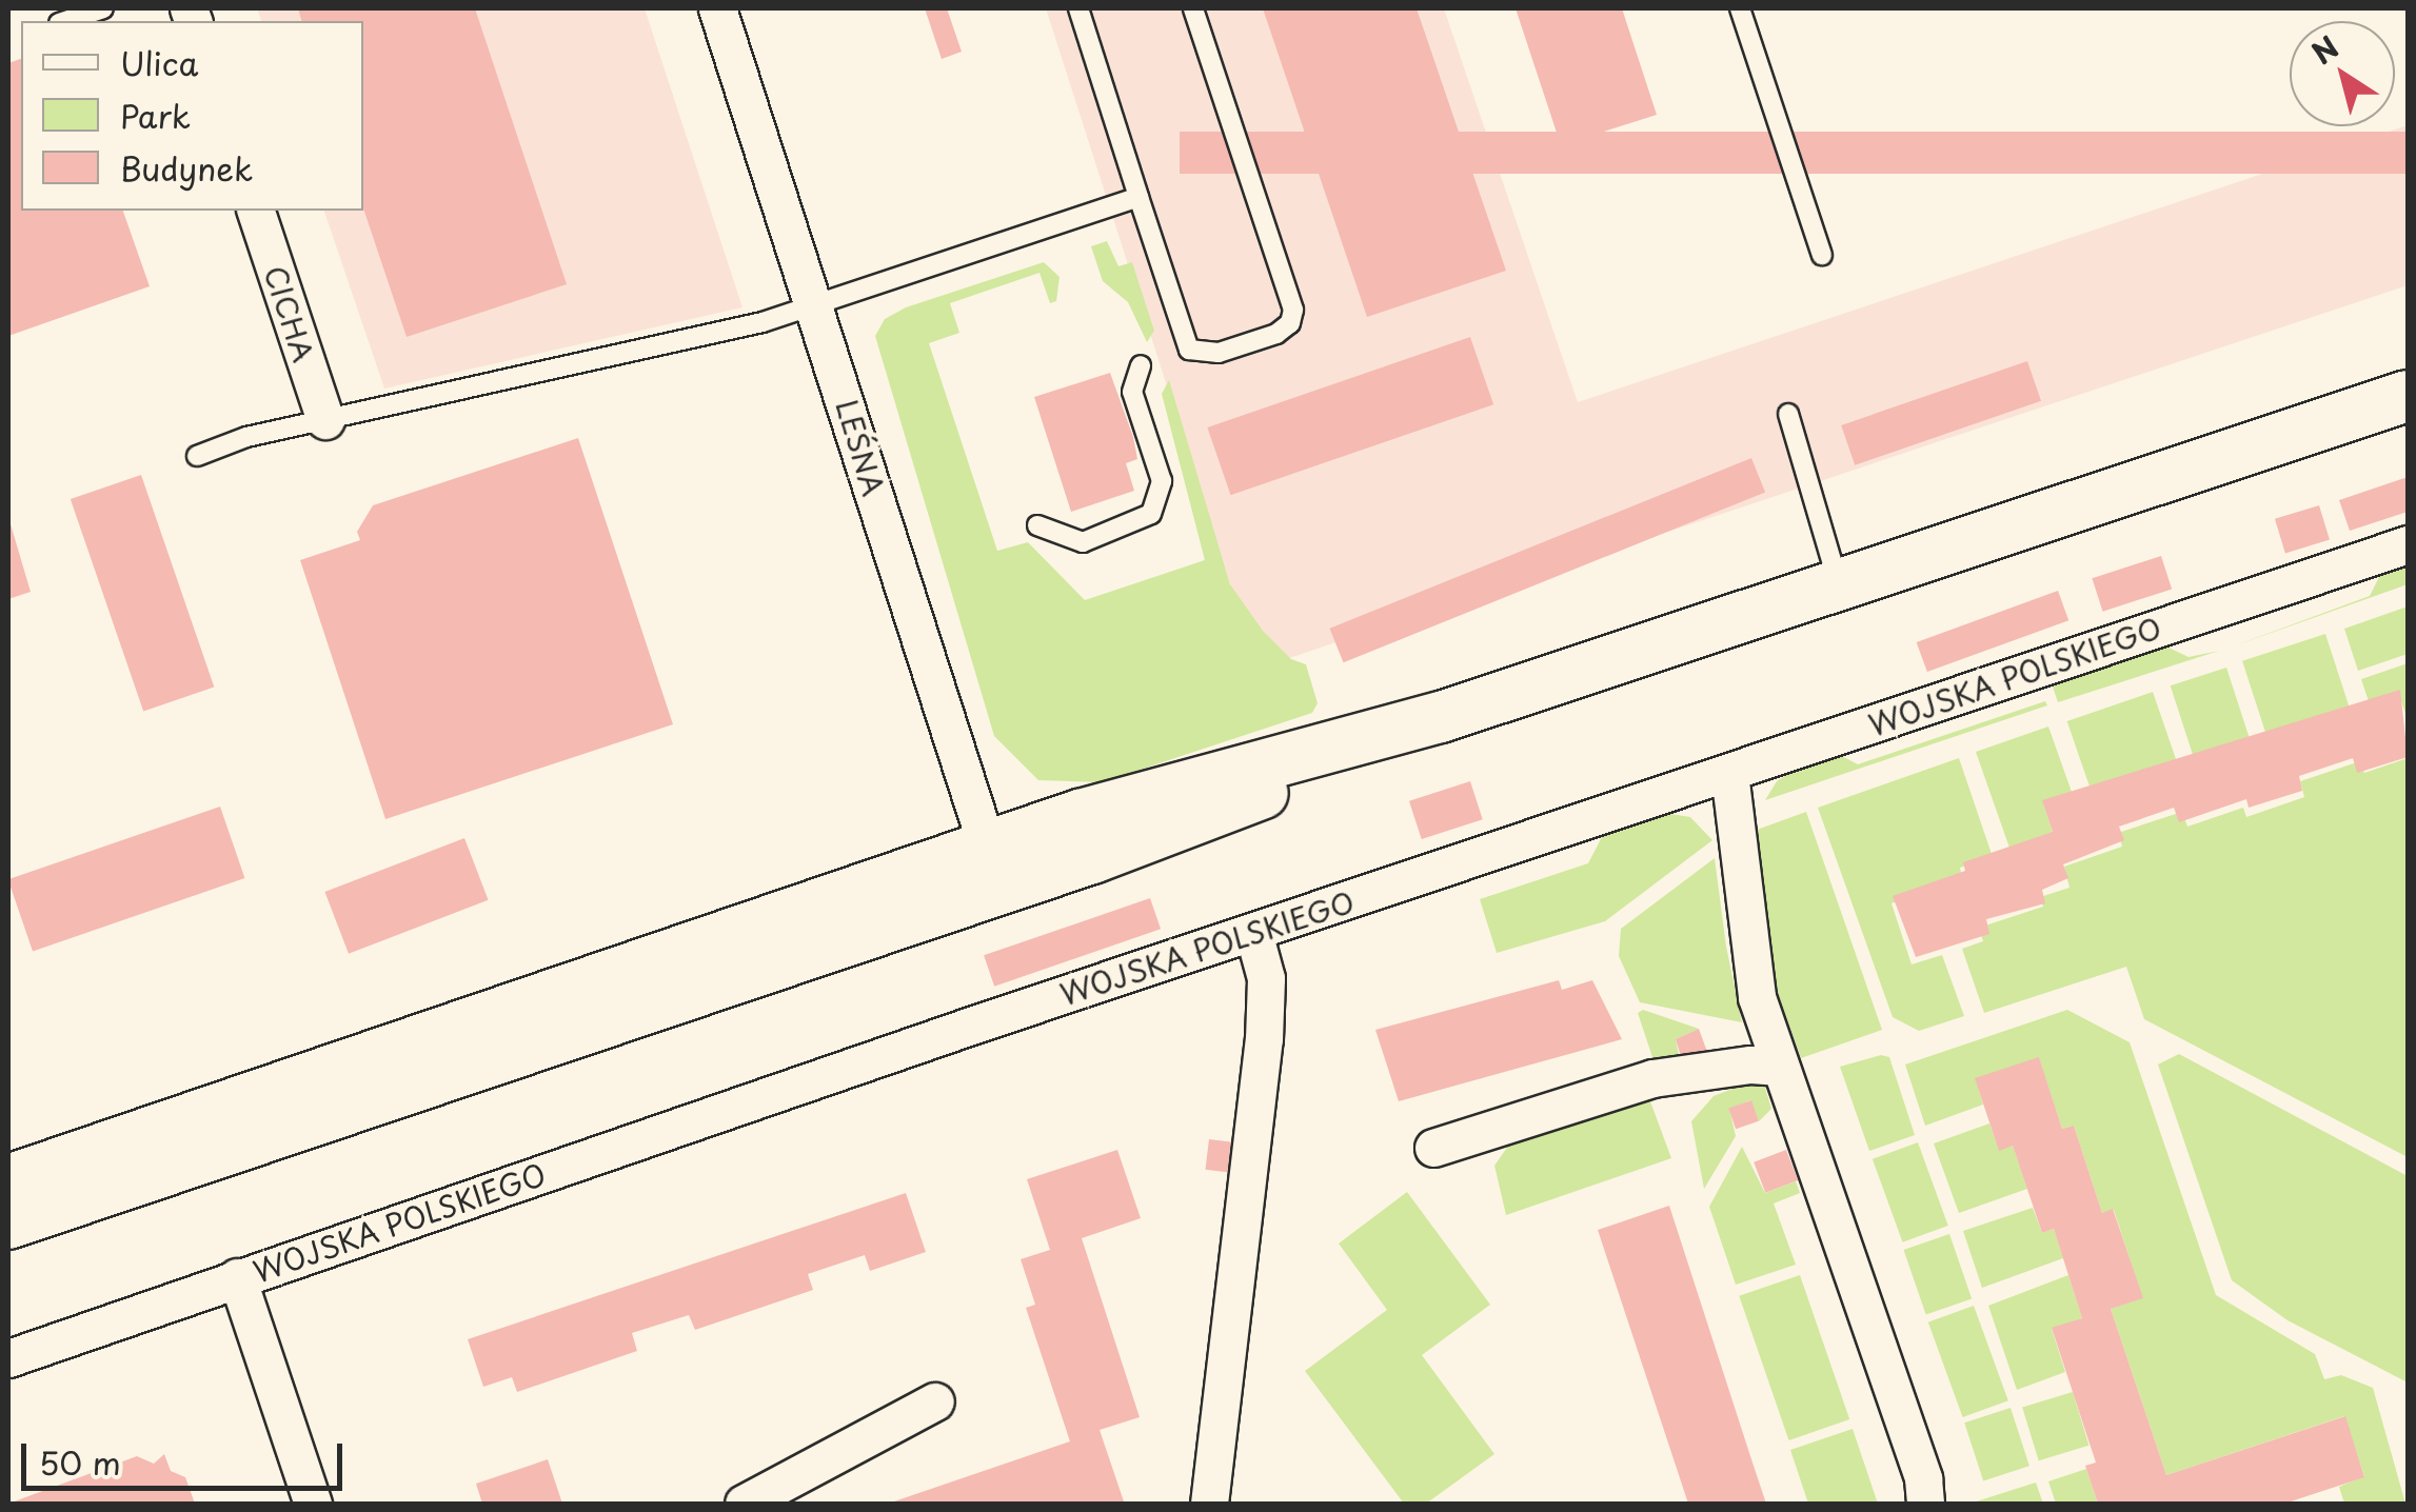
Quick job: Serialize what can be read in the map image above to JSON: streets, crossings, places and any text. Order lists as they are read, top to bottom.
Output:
{
  "streets": {
    "street": ["CICHA", "LEŚNA", "WOJSKA POLSKIEGO"]
  },
  "legend": ["Ulica", "Park", "Budynek"],
  "scale_bar": "50 m",
  "north": "top left"
}
